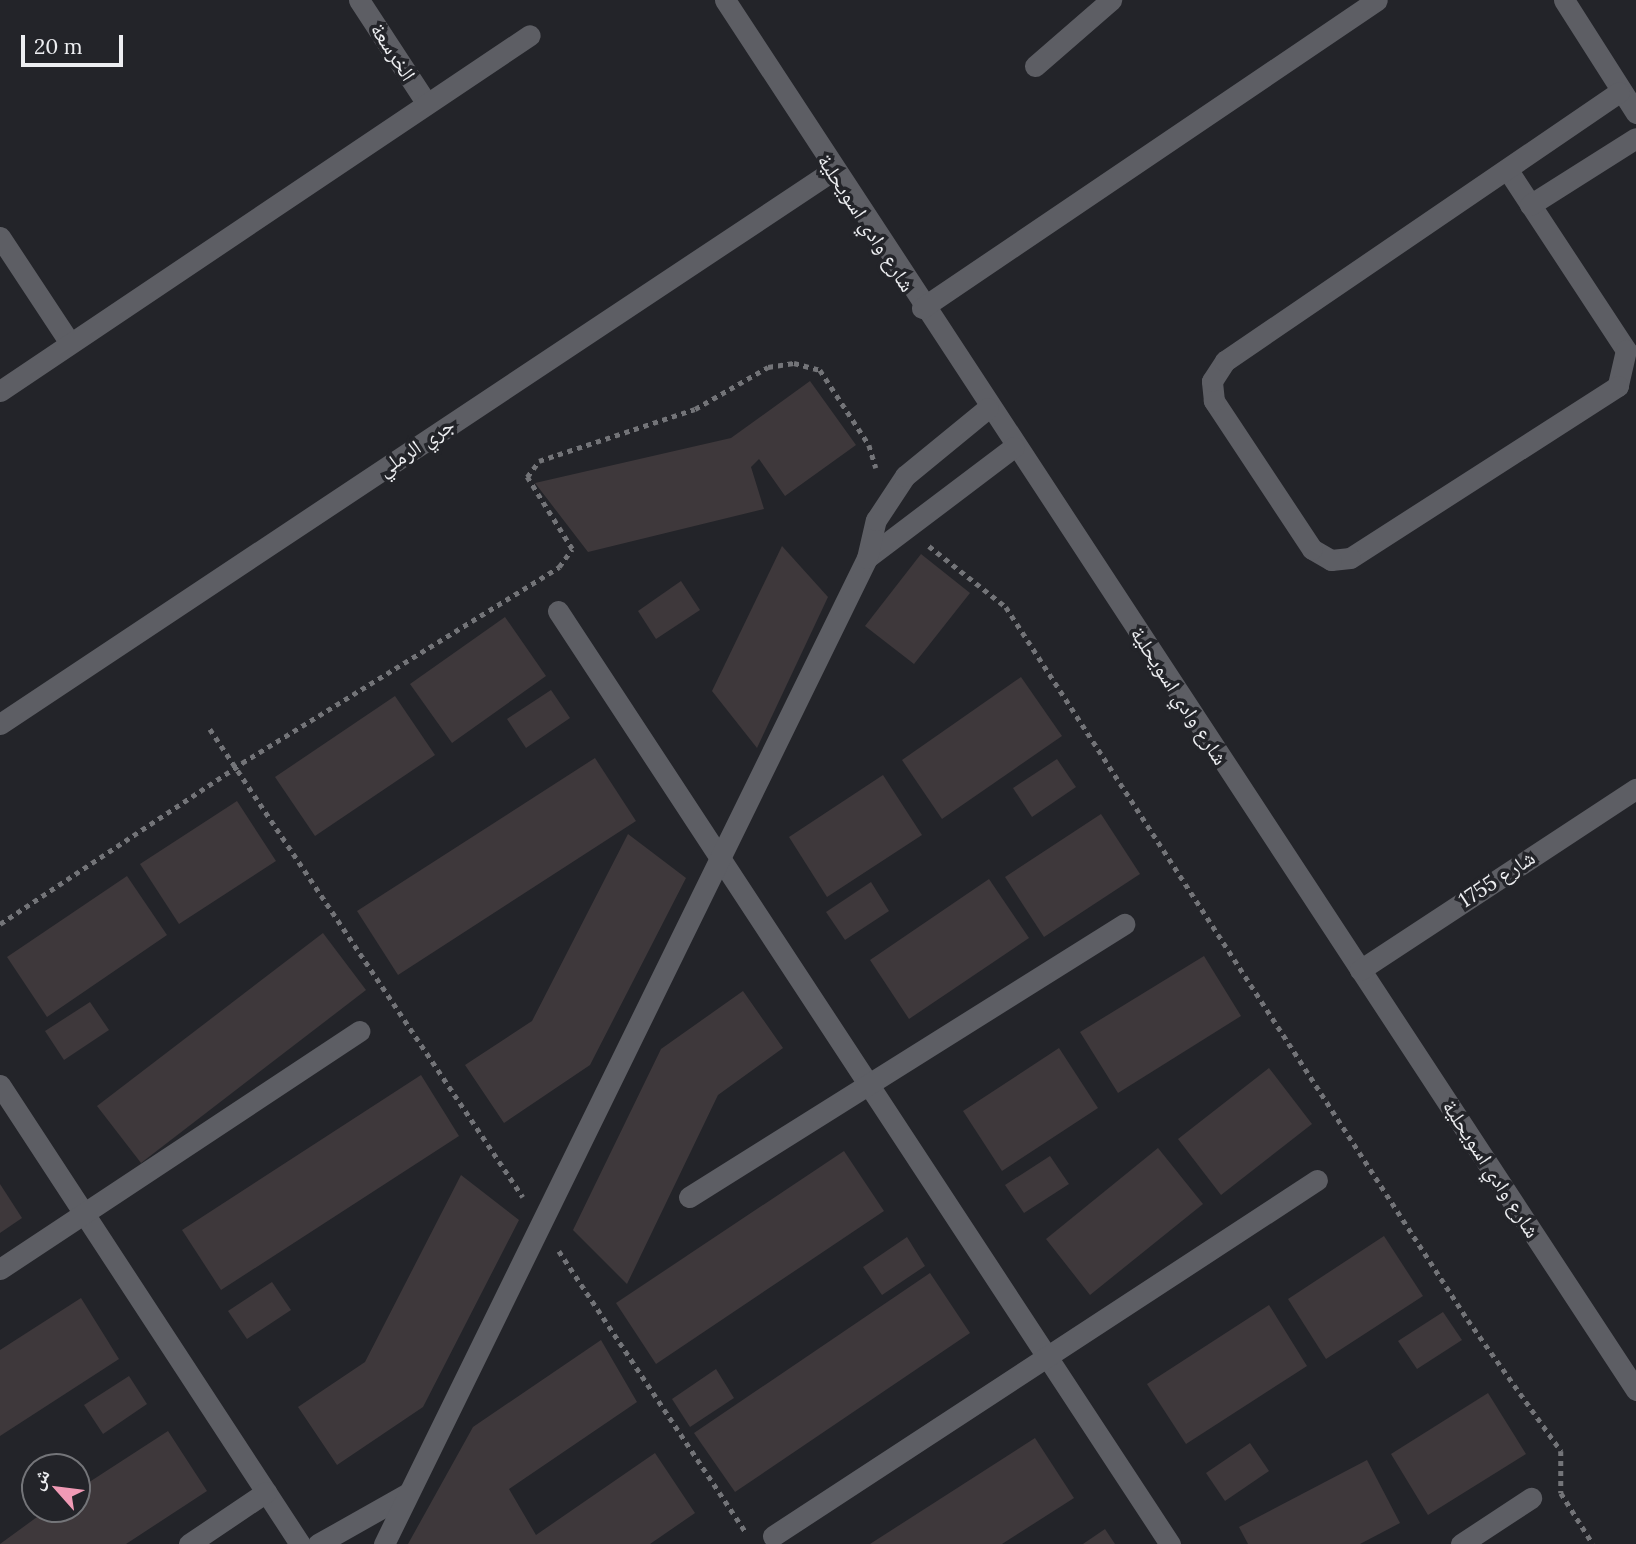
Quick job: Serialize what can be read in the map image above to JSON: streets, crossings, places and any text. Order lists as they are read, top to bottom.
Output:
{
  "streets": {
    "street": [
      "الخرسعة",
      "شارع وادي اسويحلية",
      "جري الرملي",
      "شارع 1755"
    ]
  },
  "crossings": [
    ["شارع وادي اسويحلية", "جري الرملي"],
    ["شارع وادي اسويحلية", "شارع 1755"]
  ],
  "scale_bar": "20 m",
  "north": "top left"
}
